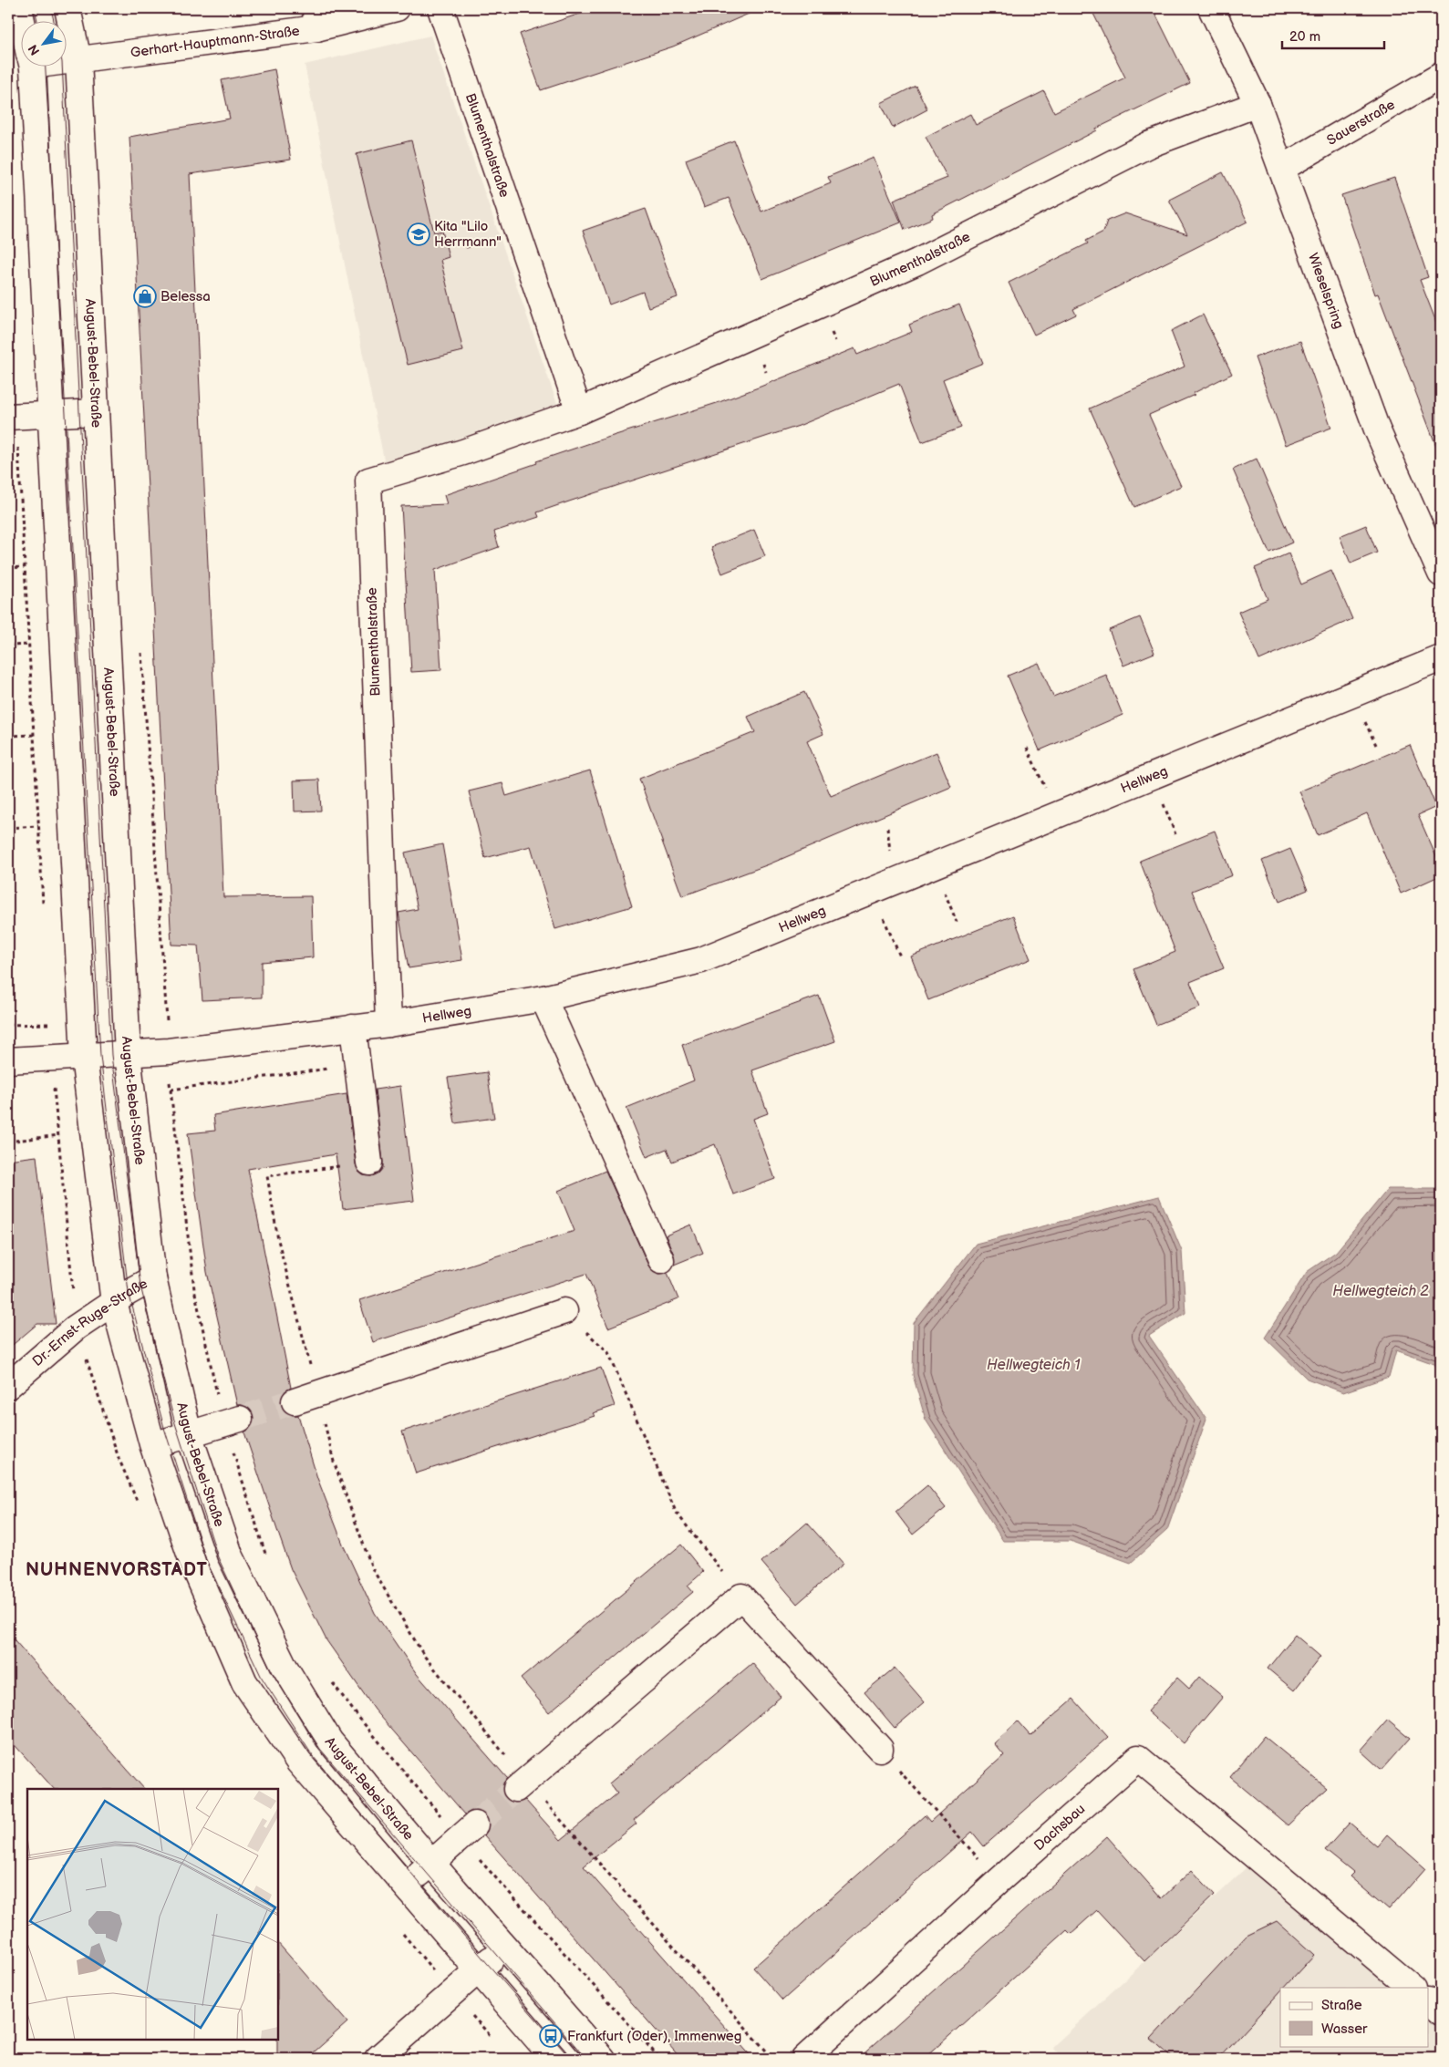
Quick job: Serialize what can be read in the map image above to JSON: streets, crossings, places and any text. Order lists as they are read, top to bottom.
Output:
{
  "streets": {
    "street": [
      "Gerhart-Hauptmann-Straße",
      "Sauerstraße",
      "Blumenthalstraße",
      "Wieselspring",
      "August-Bebel-Straße",
      "Hellweg",
      "Dr.-Ernst-Ruge-Straße",
      "Dachsbau"
    ]
  },
  "crossings": [
    ["Gerhart-Hauptmann-Straße", "August-Bebel-Straße"],
    ["Sauerstraße", "Wieselspring"],
    ["Blumenthalstraße", "Wieselspring"],
    ["Blumenthalstraße", "Hellweg"],
    ["August-Bebel-Straße", "Hellweg"],
    ["August-Bebel-Straße", "Dr.-Ernst-Ruge-Straße"]
  ],
  "districts": ["NUHNENVORSTADT"],
  "water": ["Hellwegteich 2", "Hellwegteich 1"],
  "places": {
    "school or university": ["Kita \"Lilo Herrmann\""],
    "shop": ["Belessa"],
    "bus stop": ["Frankfurt (Oder), Immenweg"]
  },
  "legend": ["Straße", "Wasser"],
  "scale_bar": "20 m",
  "north": "bottom left"
}
